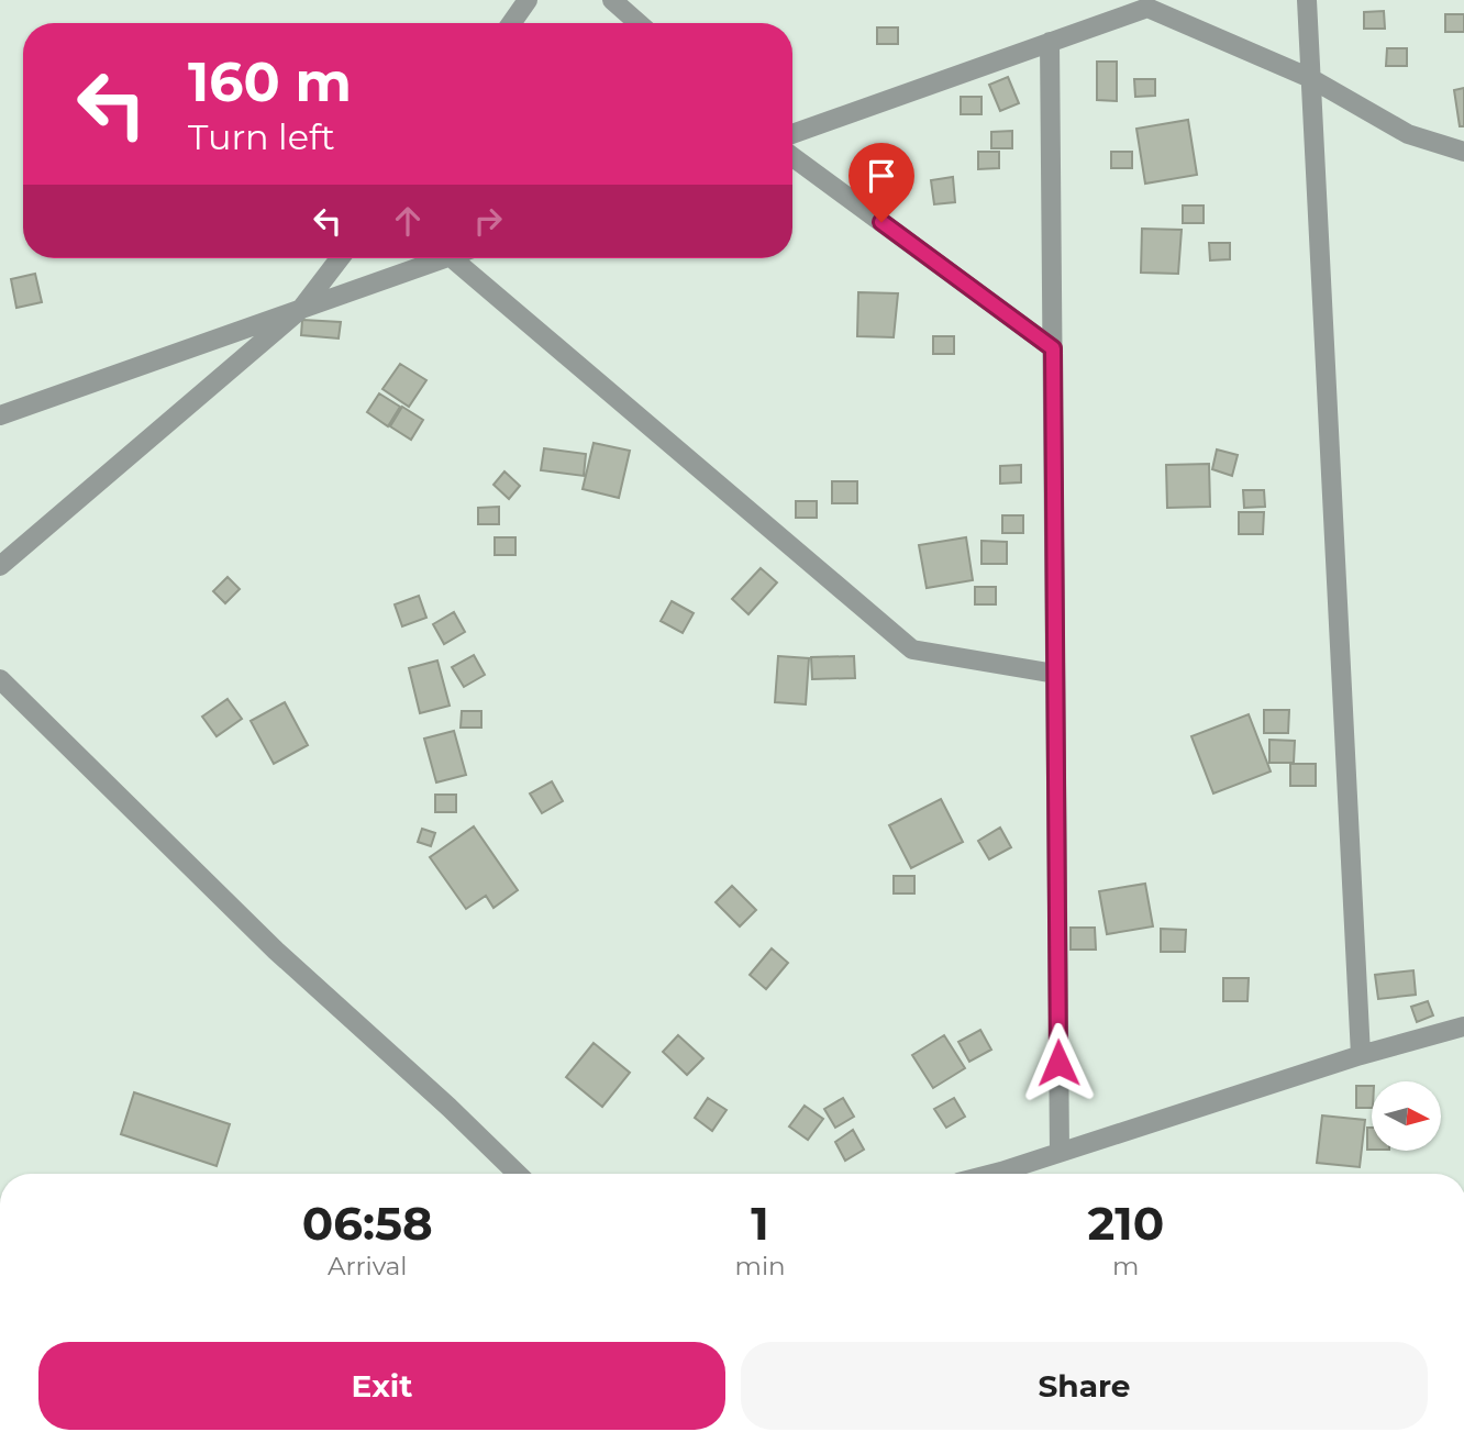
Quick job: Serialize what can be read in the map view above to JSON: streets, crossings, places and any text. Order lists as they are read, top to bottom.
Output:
{
  "north": "right",
  "page": {
    "turn": ["160 m", "Turn left"],
    "eta": [
      "06:58",
      "Arrival",
      "1",
      "min",
      "210",
      "m"
    ],
    "buttons": ["Exit", "Share"]
  }
}
